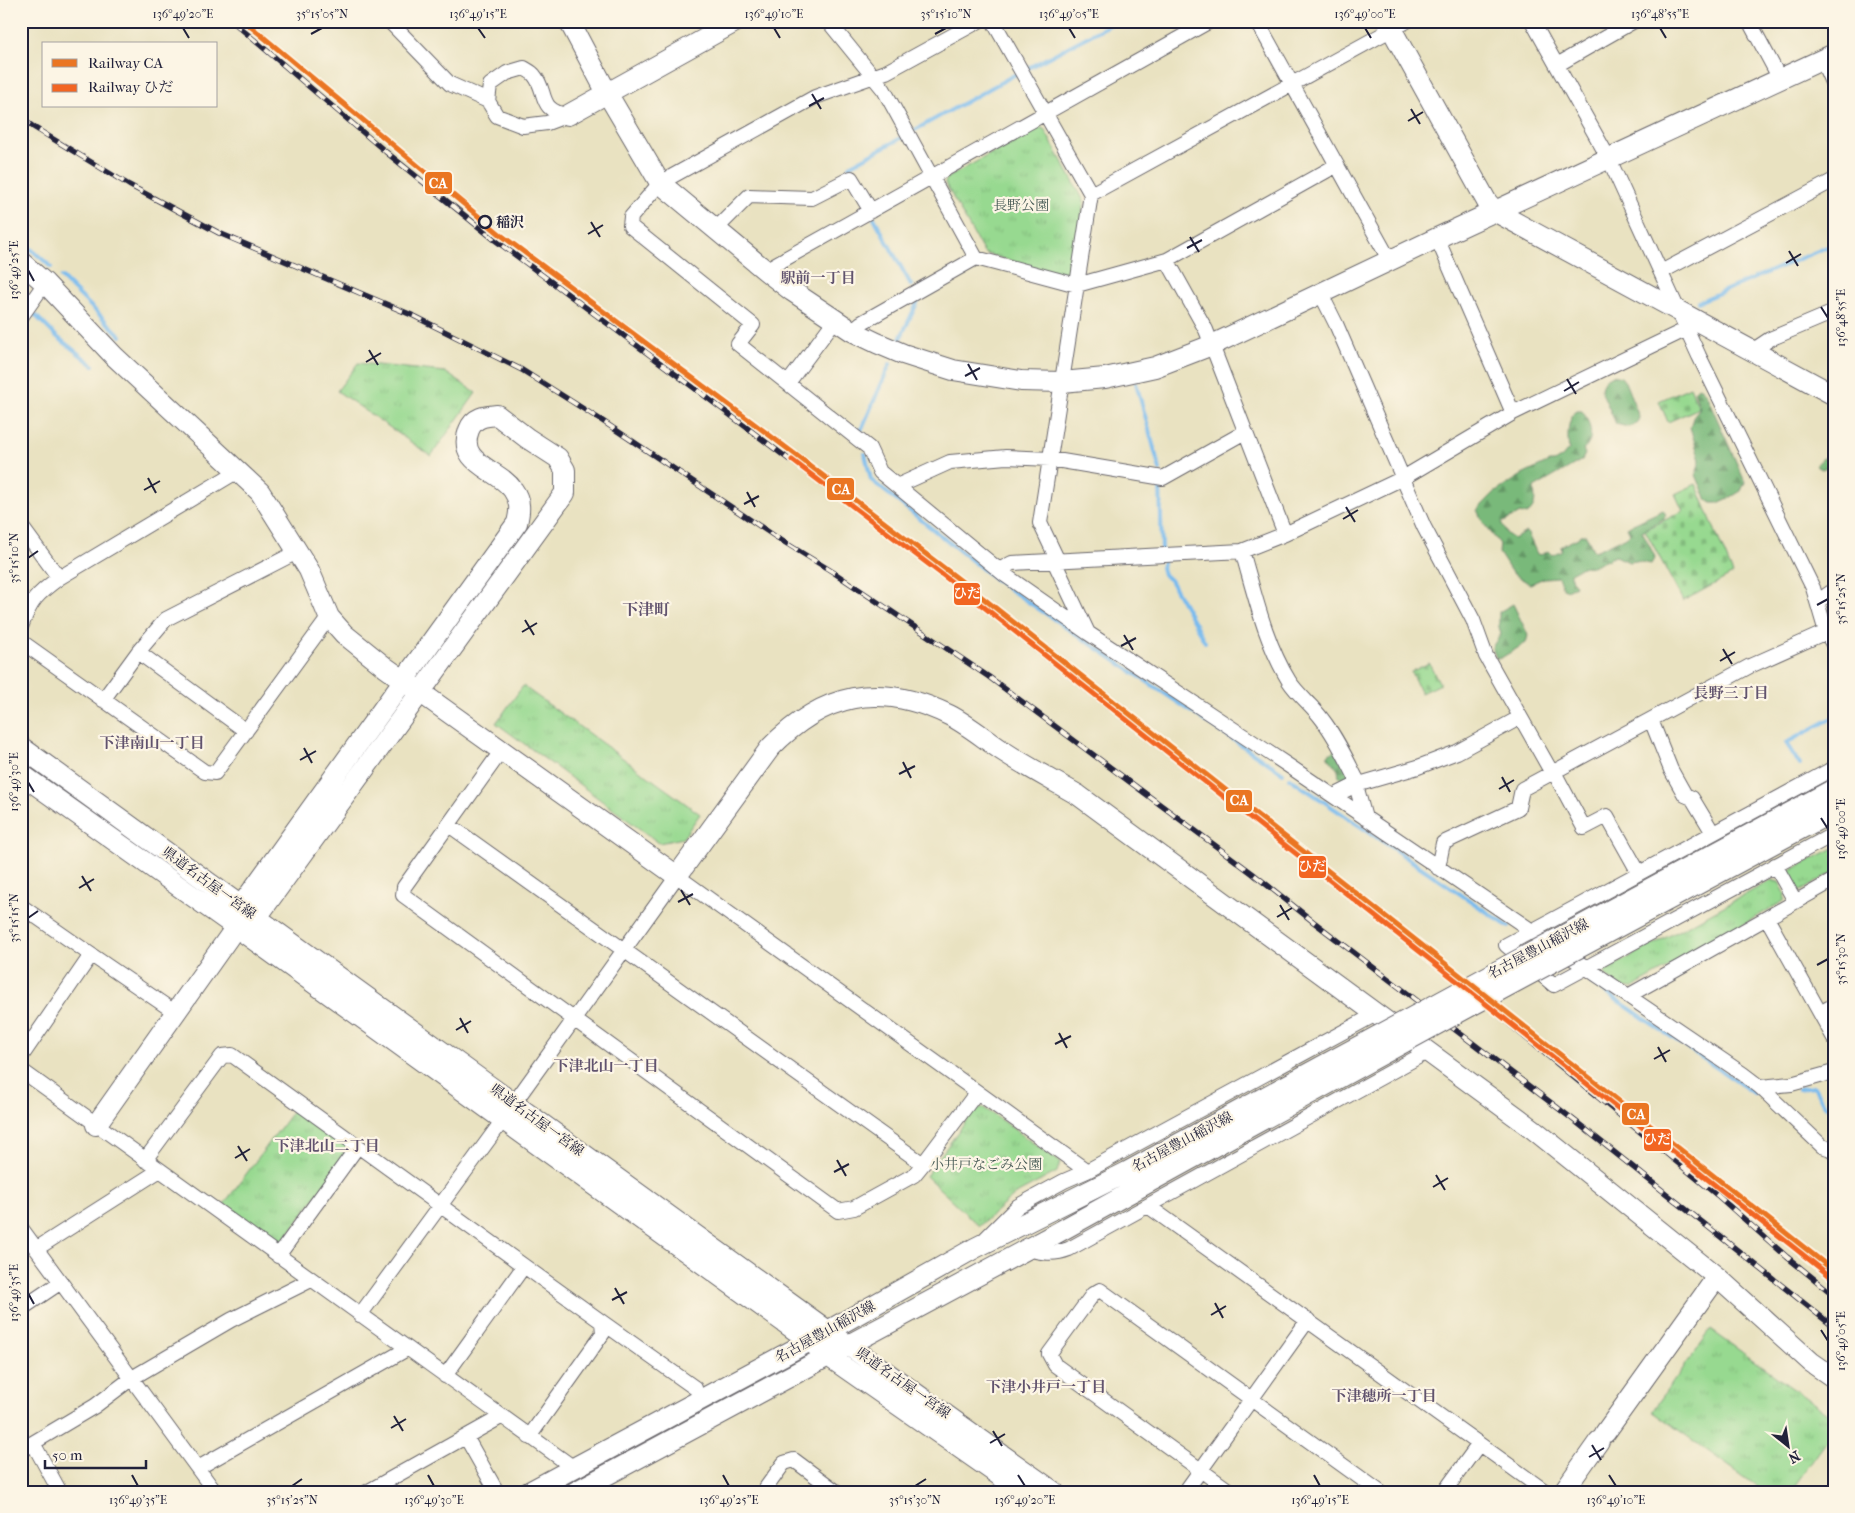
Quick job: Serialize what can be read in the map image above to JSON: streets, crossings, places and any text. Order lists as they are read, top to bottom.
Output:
{
  "streets": {
    "street": ["県道名古屋一宮線", "名古屋豊山稲沢線"]
  },
  "crossings": [
    ["県道名古屋一宮線", "名古屋豊山稲沢線"]
  ],
  "districts": [
    "駅前一丁目",
    "下津町",
    "長野三丁目",
    "下津南山一丁目",
    "下津北山一丁目",
    "下津北山二丁目",
    "下津小井戸一丁目",
    "下津穂所一丁目"
  ],
  "parks": ["長野公園", "小井戸なごみ公園"],
  "places": ["稲沢"],
  "lines": ["rail line CA", "rail line ひだ"],
  "legend": ["Railway CA", "Railway ひだ"],
  "scale_bar": "50 m",
  "north": "bottom right",
  "coordinates": [
    "136°49'20\"E",
    "35°15'05\"N",
    "136°49'15\"E",
    "136°49'10\"E",
    "35°15'10\"N",
    "136°49'05\"E",
    "136°49'00\"E",
    "136°48'55\"E",
    "136°49'25\"E",
    "35°15'25\"N",
    "136°49'30\"E",
    "35°15'15\"N",
    "35°15'30\"N",
    "136°49'35\"E"
  ]
}
